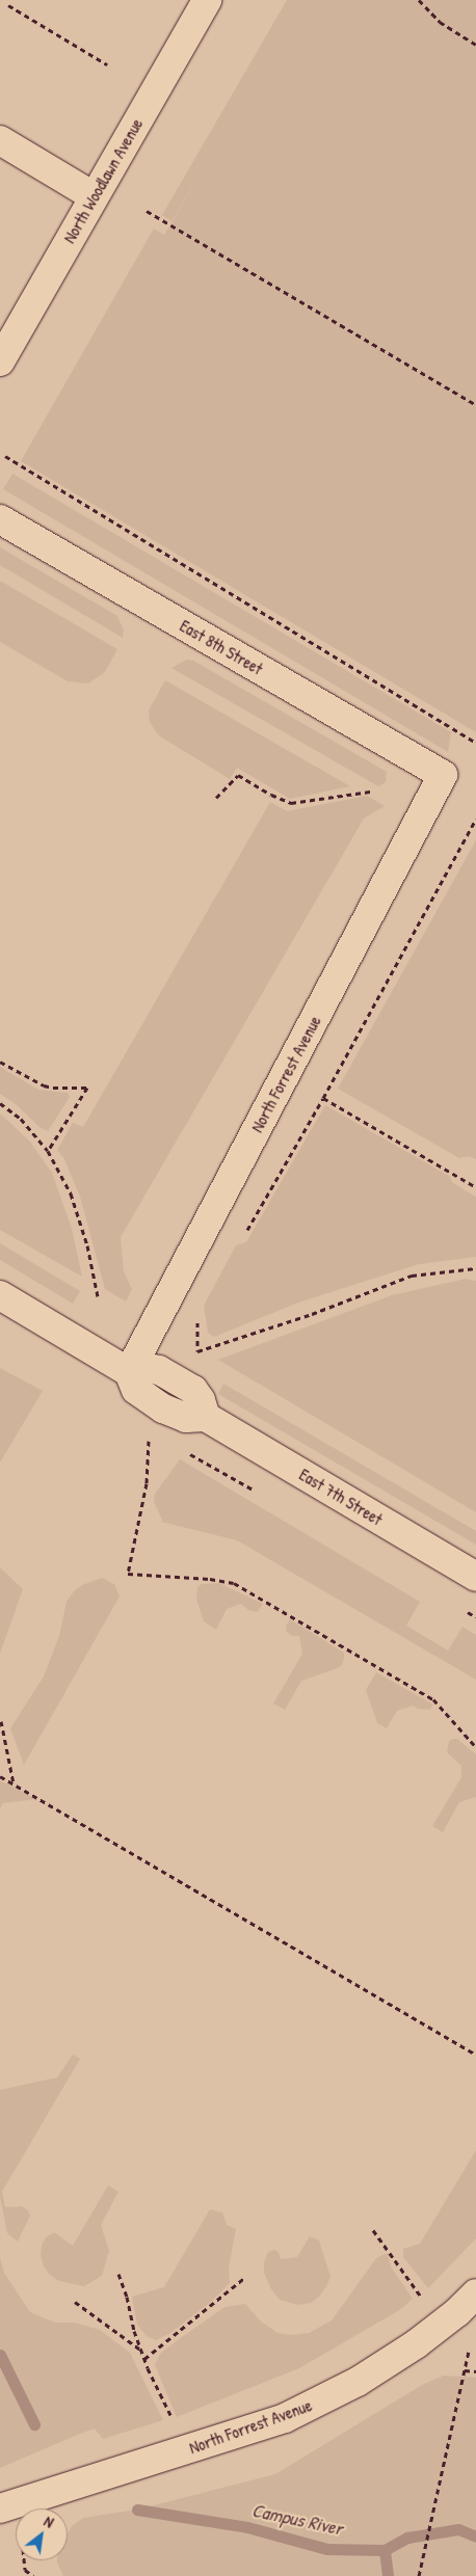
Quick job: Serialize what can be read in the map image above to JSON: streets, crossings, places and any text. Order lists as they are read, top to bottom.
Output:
{
  "streets": {
    "street": [
      "North Woodlawn Avenue",
      "East 8th Street",
      "North Forrest Avenue",
      "East 7th Street"
    ]
  },
  "crossings": [
    ["East 8th Street", "North Forrest Avenue"],
    ["North Forrest Avenue", "East 7th Street"]
  ],
  "water": ["Campus River"],
  "north": "top right"
}
